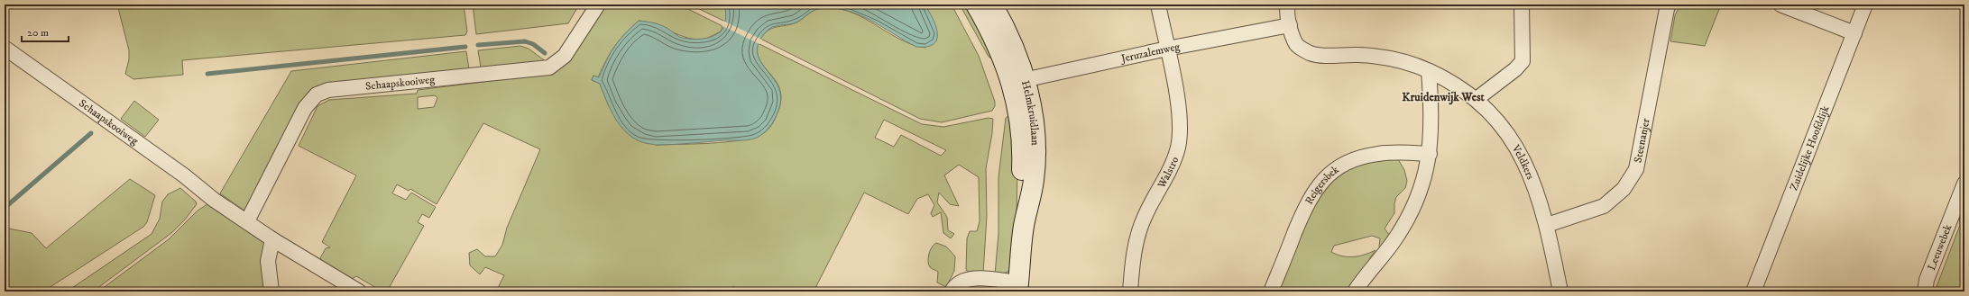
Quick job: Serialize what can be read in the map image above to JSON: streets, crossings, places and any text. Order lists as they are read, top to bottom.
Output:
{
  "streets": {
    "street": [
      "Jeruzalemweg",
      "Schaapskooiweg",
      "Helmkruidlaan",
      "Steenanjer",
      "Zuidelijke Hoofddijk",
      "Veldkers",
      "Walstro",
      "Reigersbek",
      "Leeuwebek"
    ]
  },
  "crossings": [
    ["Jeruzalemweg", "Helmkruidlaan"],
    ["Jeruzalemweg", "Walstro"],
    ["Steenanjer", "Veldkers"]
  ],
  "districts": ["Kruidenwijk West"],
  "scale_bar": "20 m"
}
